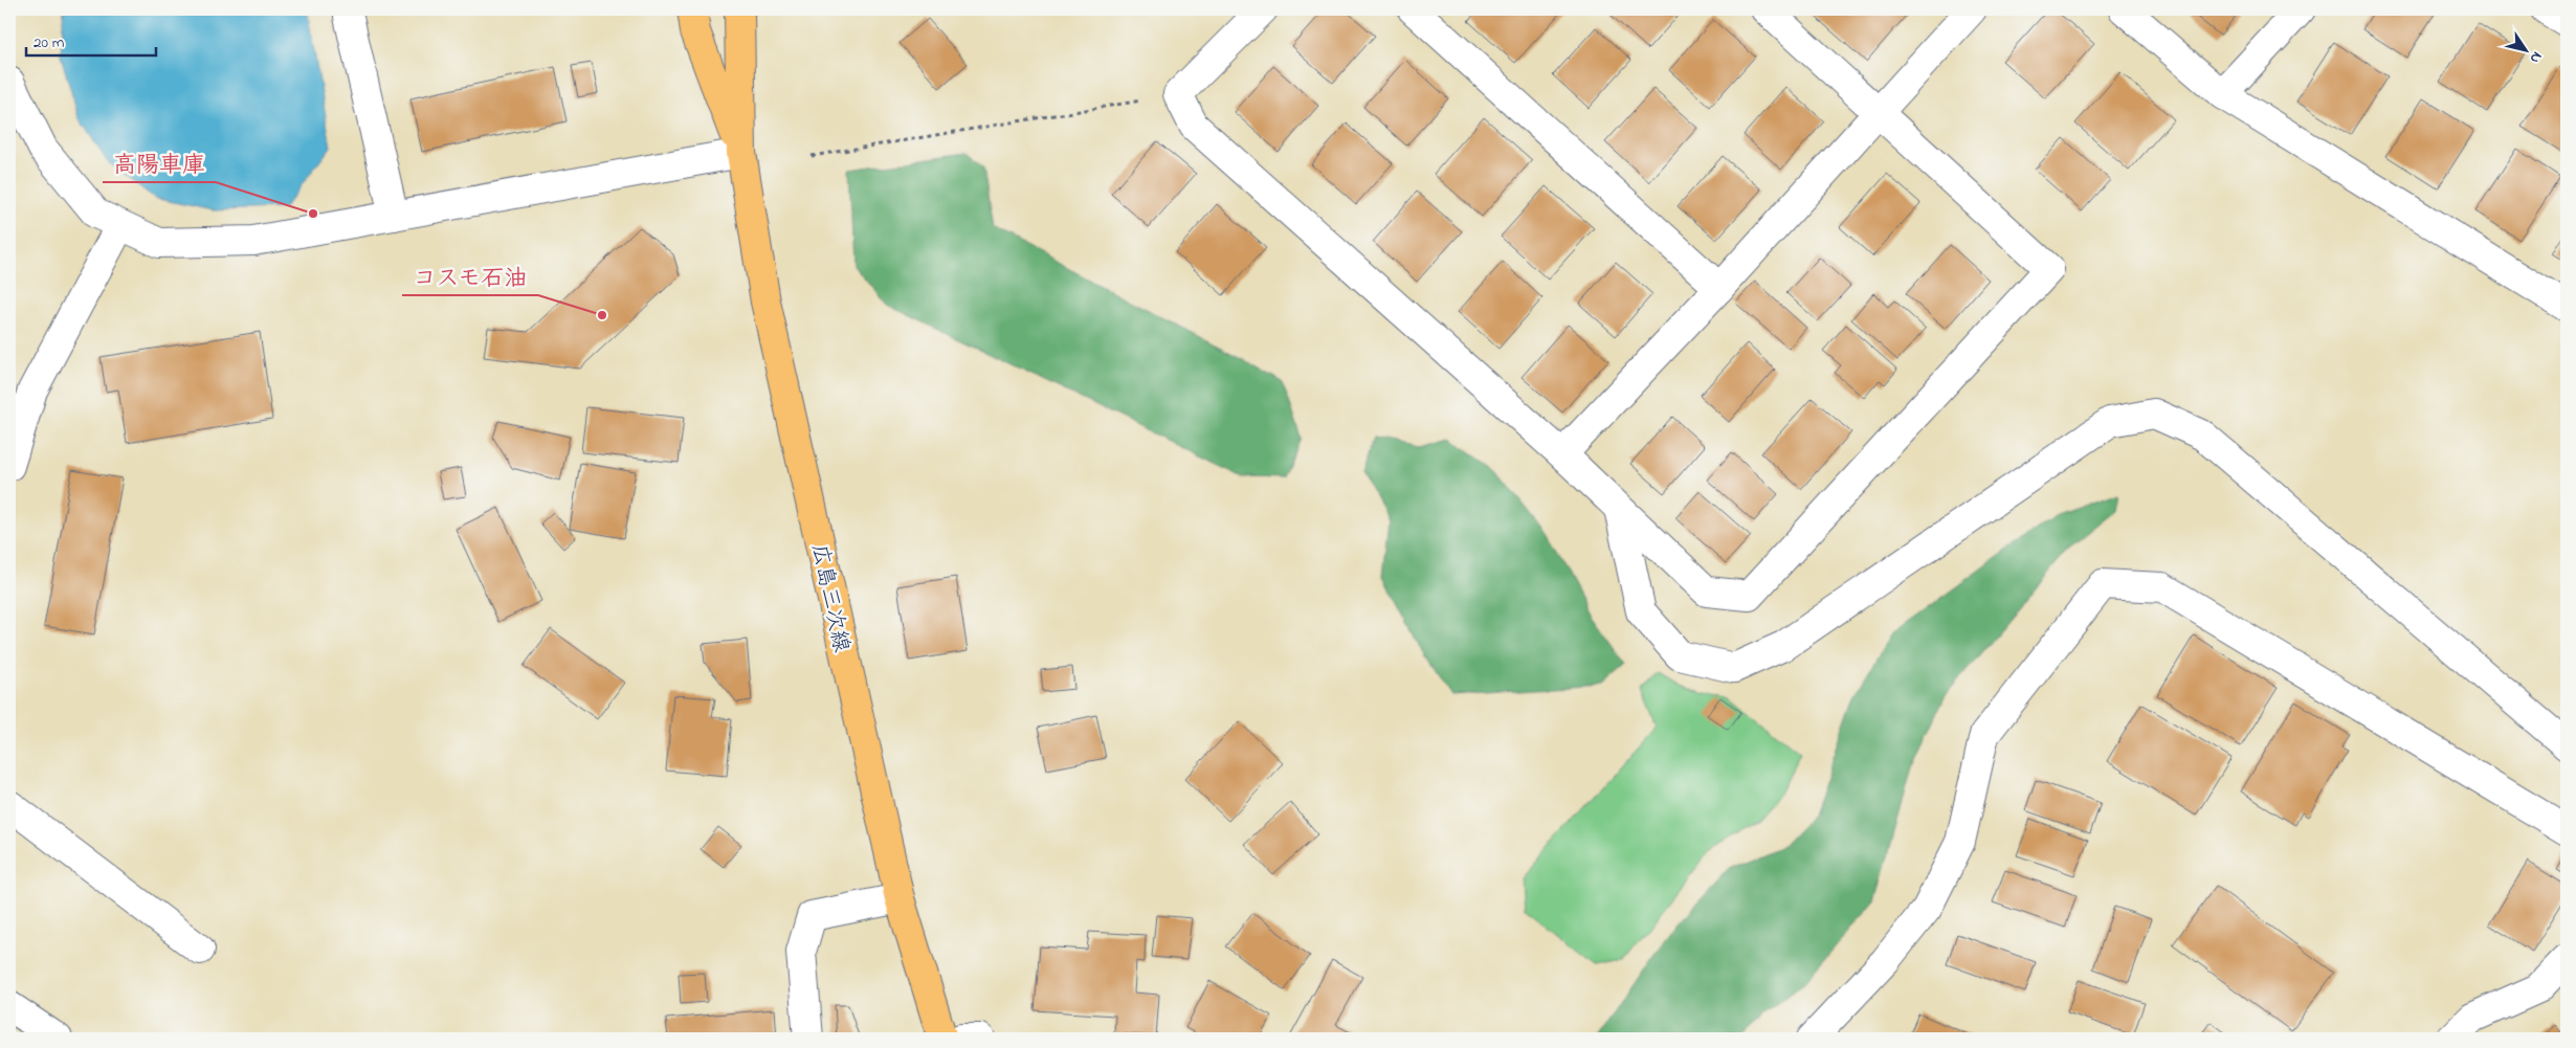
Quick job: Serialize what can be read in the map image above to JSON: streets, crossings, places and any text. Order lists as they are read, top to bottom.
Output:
{
  "streets": {
    "main road": ["広島三次線"]
  },
  "places": ["高陽車庫", "コスモ石油"],
  "scale_bar": "20 m",
  "north": "bottom right"
}
